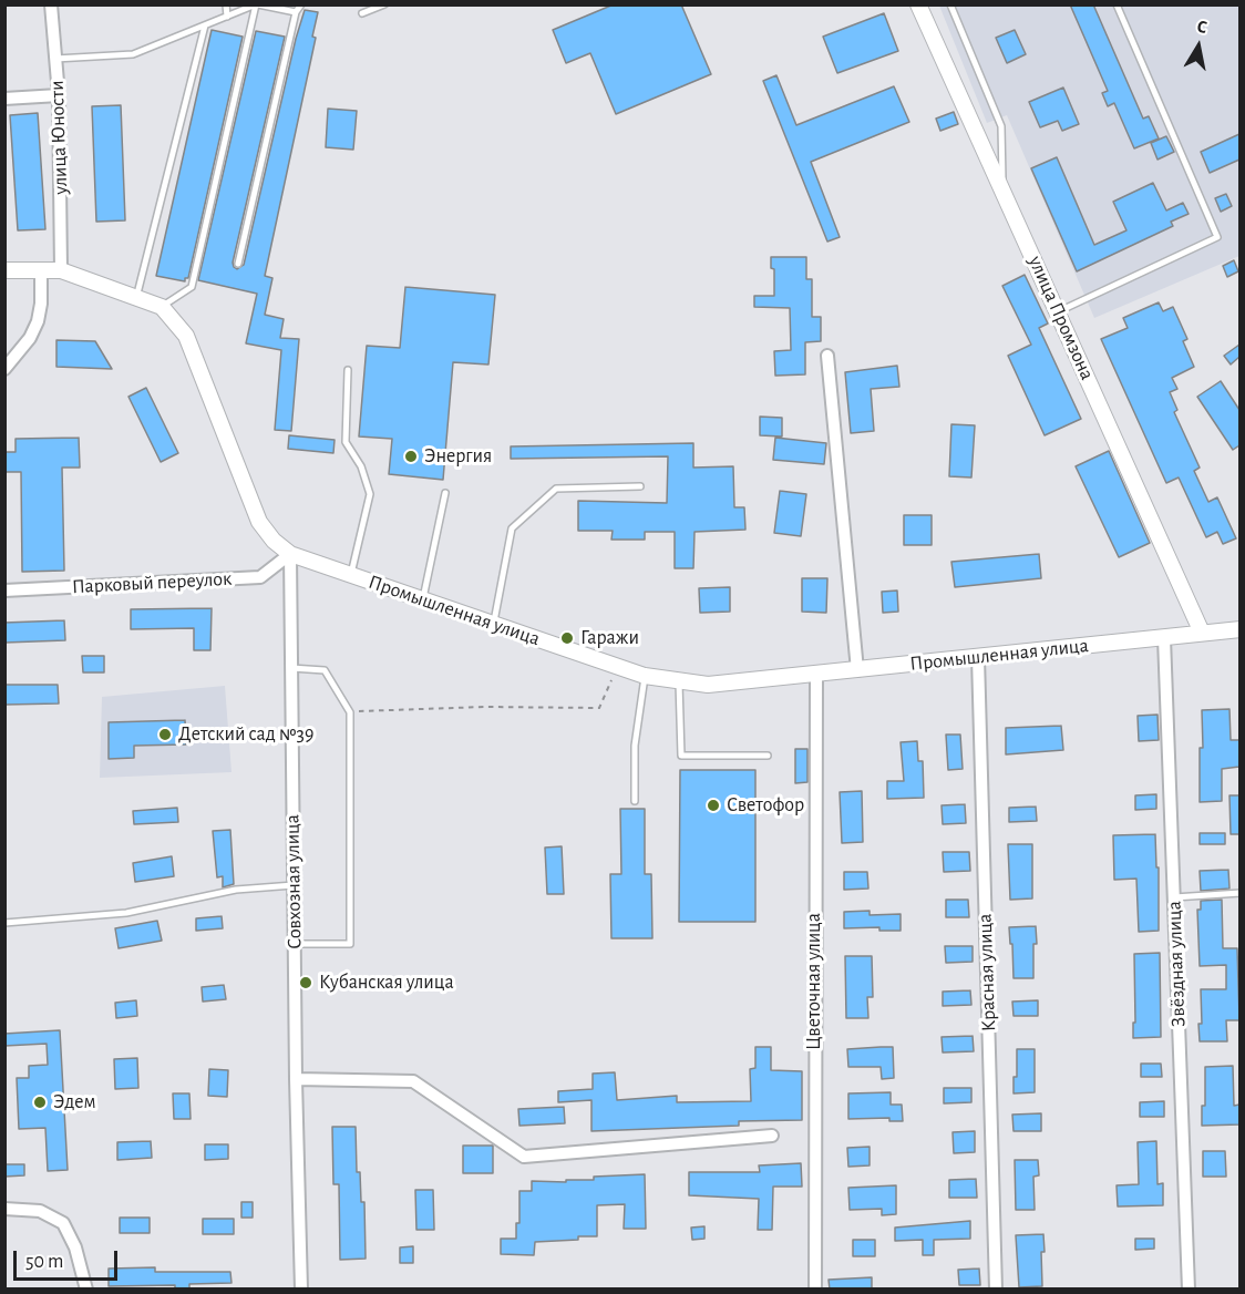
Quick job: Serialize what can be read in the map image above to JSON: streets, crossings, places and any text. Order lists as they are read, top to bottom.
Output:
{
  "streets": {
    "main road": ["улица Промзона", "Промышленная улица"],
    "street": [
      "улица Юности",
      "Парковый переулок",
      "Совхозная улица",
      "Звёздная улица",
      "Красная улица",
      "Цветочная улица"
    ]
  },
  "crossings": [
    ["улица Промзона", "Промышленная улица"],
    ["Парковый переулок", "Промышленная улица"],
    ["Парковый переулок", "Совхозная улица"],
    ["Промышленная улица", "Совхозная улица"],
    ["Промышленная улица", "Звёздная улица"],
    ["Промышленная улица", "Красная улица"],
    ["Промышленная улица", "Цветочная улица"]
  ],
  "places": [
    "Энергия",
    "Гаражи",
    "Детский сад №39",
    "Светофор",
    "Кубанская улица",
    "Эдем"
  ],
  "scale_bar": "50 m",
  "north": "top"
}
